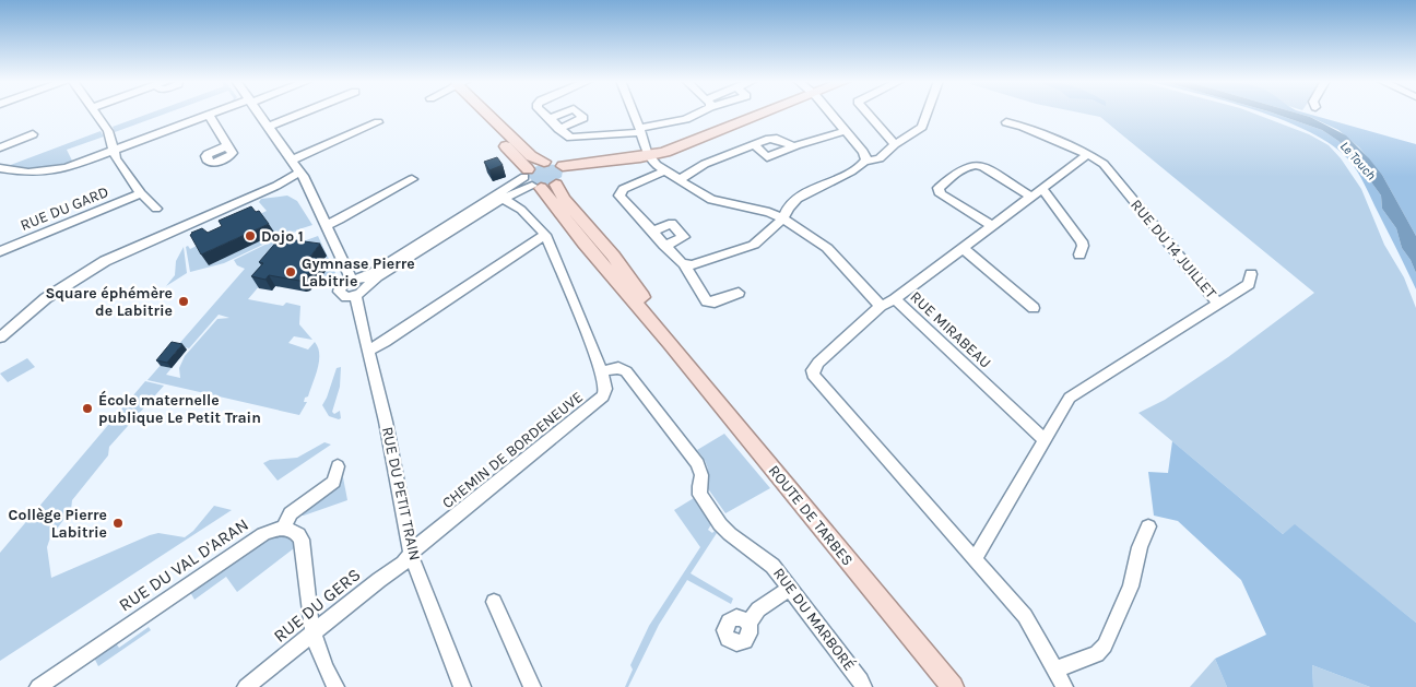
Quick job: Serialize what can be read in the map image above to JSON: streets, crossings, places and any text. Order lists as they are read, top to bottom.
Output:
{
  "streets": {
    "main road": ["ROUTE DE TARBES"],
    "street": [
      "RUE DU GARD",
      "RUE DU 14 JUILLET",
      "RUE MIRABEAU",
      "CHEMIN DE BORDENEUVE",
      "RUE DU PETIT TRAIN",
      "RUE DU VAL D'ARAN",
      "RUE DU GERS",
      "RUE DU MARBORÉ"
    ]
  },
  "crossings": [
    ["RUE DU 14 JUILLET", "RUE MIRABEAU"],
    ["CHEMIN DE BORDENEUVE", "RUE DU PETIT TRAIN"],
    ["CHEMIN DE BORDENEUVE", "RUE DU GERS"],
    ["CHEMIN DE BORDENEUVE", "RUE DU MARBORÉ"],
    ["RUE DU PETIT TRAIN", "RUE DU GERS"]
  ],
  "water": ["Le Touch"],
  "places": [
    "Dojo 1",
    "Gymnase Pierre Labitrie",
    "Square éphémère de Labitrie",
    "École maternelle publique Le Petit Train",
    "Collège Pierre Labitrie"
  ]
}
